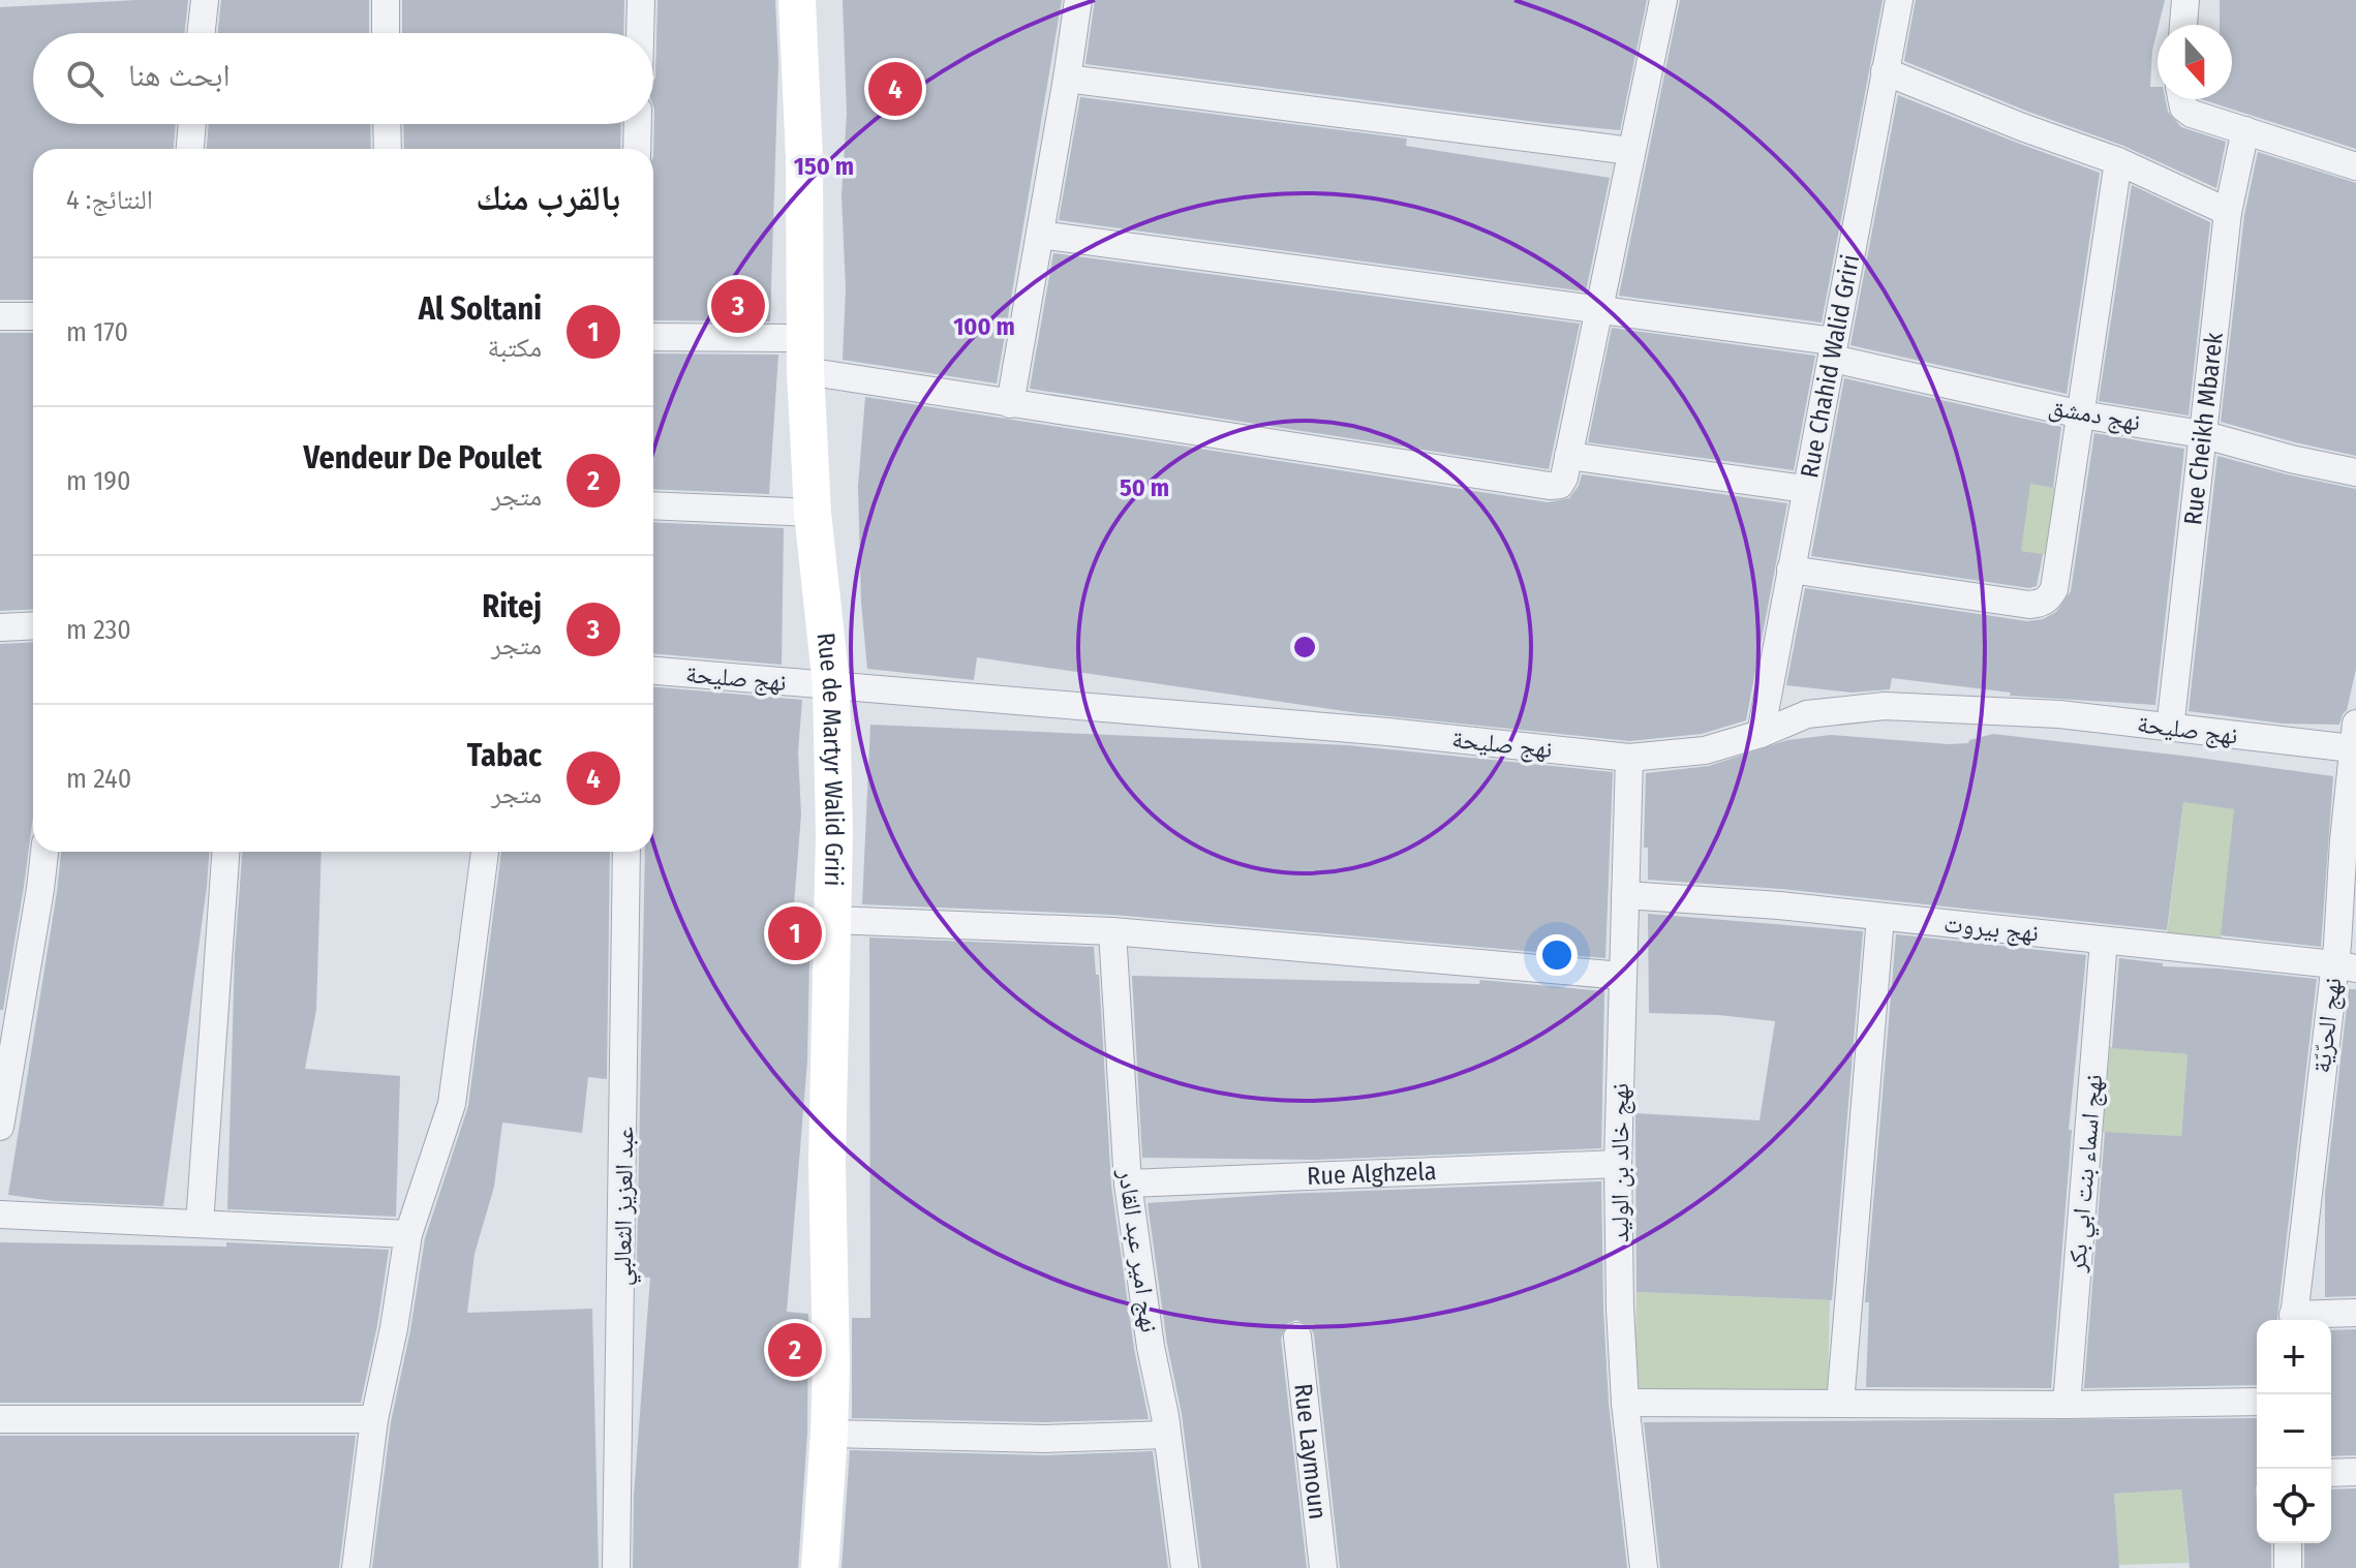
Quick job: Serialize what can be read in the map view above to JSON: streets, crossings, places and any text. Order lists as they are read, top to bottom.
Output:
{
  "streets": {
    "street": [
      "Rue Chahid Walid Griri",
      "نهج دمشق",
      "Rue Cheikh Mbarek",
      "نهج صليحة",
      "Rue de Martyr Walid Griri",
      "نهج بيروت",
      "نهج الحرّيّة",
      "نهج خالد بن الوليد",
      "نهج اسماء بنت ابي بكر",
      "Rue Alghzela",
      "عبد العزيز الثعالبي",
      "نهج امير عبد القادر",
      "Rue Laymoun"
    ]
  },
  "crossings": [
    ["Rue Chahid Walid Griri", "نهج دمشق"],
    ["Rue Chahid Walid Griri", "نهج صليحة"],
    ["نهج دمشق", "Rue Cheikh Mbarek"],
    ["Rue Cheikh Mbarek", "نهج صليحة"],
    ["نهج صليحة", "Rue de Martyr Walid Griri"],
    ["نهج صليحة", "نهج الحرّيّة"],
    ["نهج صليحة", "نهج خالد بن الوليد"],
    ["نهج بيروت", "نهج الحرّيّة"],
    ["نهج بيروت", "نهج خالد بن الوليد"],
    ["نهج بيروت", "نهج اسماء بنت ابي بكر"],
    ["نهج خالد بن الوليد", "Rue Alghzela"],
    ["Rue Alghzela", "نهج امير عبد القادر"]
  ],
  "north": "bottom",
  "page": {
    "search": "ابحث هنا",
    "pins": [
      "4",
      "3",
      "1",
      "2"
    ],
    "heading": ["بالقرب منك", "النتائج: 4"],
    "list": [
      {
        "mark": "1",
        "name": "Al Soltani",
        "note": "مكتبة",
        "value": "170 m"
      },
      {
        "mark": "2",
        "name": "Vendeur De Poulet",
        "note": "متجر",
        "value": "190 m"
      },
      {
        "mark": "3",
        "name": "Ritej",
        "note": "متجر",
        "value": "230 m"
      },
      {
        "mark": "4",
        "name": "Tabac",
        "note": "متجر",
        "value": "240 m"
      }
    ],
    "map_buttons": ["+", "−"]
  },
  "rings": ["150 m", "100 m", "50 m"]
}
